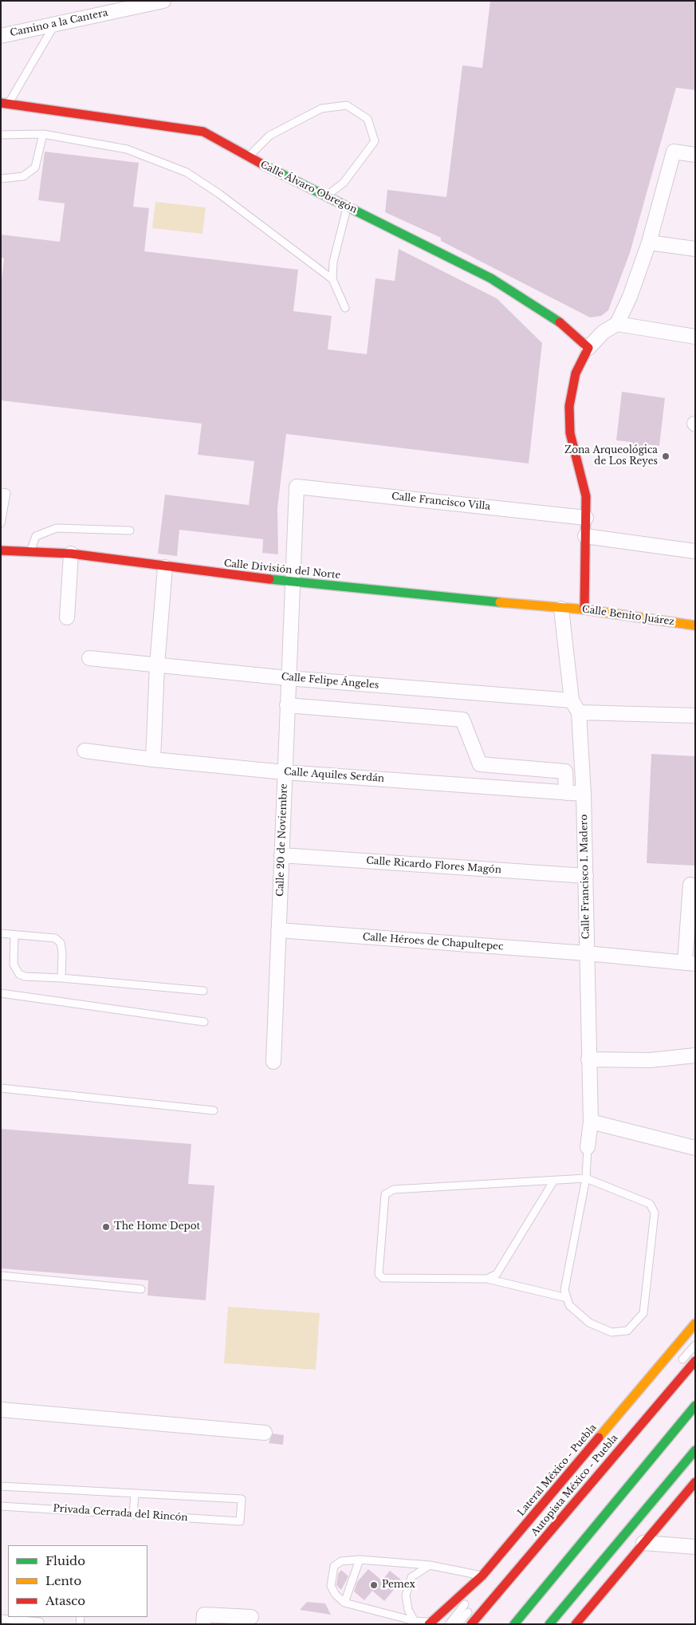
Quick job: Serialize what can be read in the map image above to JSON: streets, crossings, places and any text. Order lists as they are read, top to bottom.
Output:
{
  "streets": {
    "main road": [
      "Calle Álvaro Obregón",
      "Calle División del Norte",
      "Calle Benito Juárez",
      "Lateral México - Puebla",
      "Autopista México - Puebla"
    ],
    "street": [
      "Camino a la Cantera",
      "Calle Francisco Villa",
      "Calle Felipe Ángeles",
      "Calle Aquiles Serdán",
      "Calle 20 de Noviembre",
      "Calle Ricardo Flores Magón",
      "Calle Francisco I. Madero",
      "Calle Héroes de Chapultepec"
    ],
    "lane": ["Privada Cerrada del Rincón"]
  },
  "crossings": [
    ["Calle Francisco Villa", "Calle 20 de Noviembre"],
    ["Calle División del Norte", "Calle Benito Juárez"],
    ["Calle División del Norte", "Calle 20 de Noviembre"],
    ["Calle División del Norte", "Calle Francisco I. Madero"],
    ["Calle Benito Juárez", "Calle Francisco I. Madero"],
    ["Calle Felipe Ángeles", "Calle 20 de Noviembre"],
    ["Calle Felipe Ángeles", "Calle Francisco I. Madero"],
    ["Calle Aquiles Serdán", "Calle 20 de Noviembre"],
    ["Calle Aquiles Serdán", "Calle Francisco I. Madero"],
    ["Calle 20 de Noviembre", "Calle Ricardo Flores Magón"],
    ["Calle 20 de Noviembre", "Calle Héroes de Chapultepec"],
    ["Calle Ricardo Flores Magón", "Calle Francisco I. Madero"],
    ["Calle Francisco I. Madero", "Calle Héroes de Chapultepec"]
  ],
  "places": ["Zona Arqueológica de Los Reyes", "The Home Depot", "Pemex"],
  "legend": ["Fluido", "Lento", "Atasco"]
}
